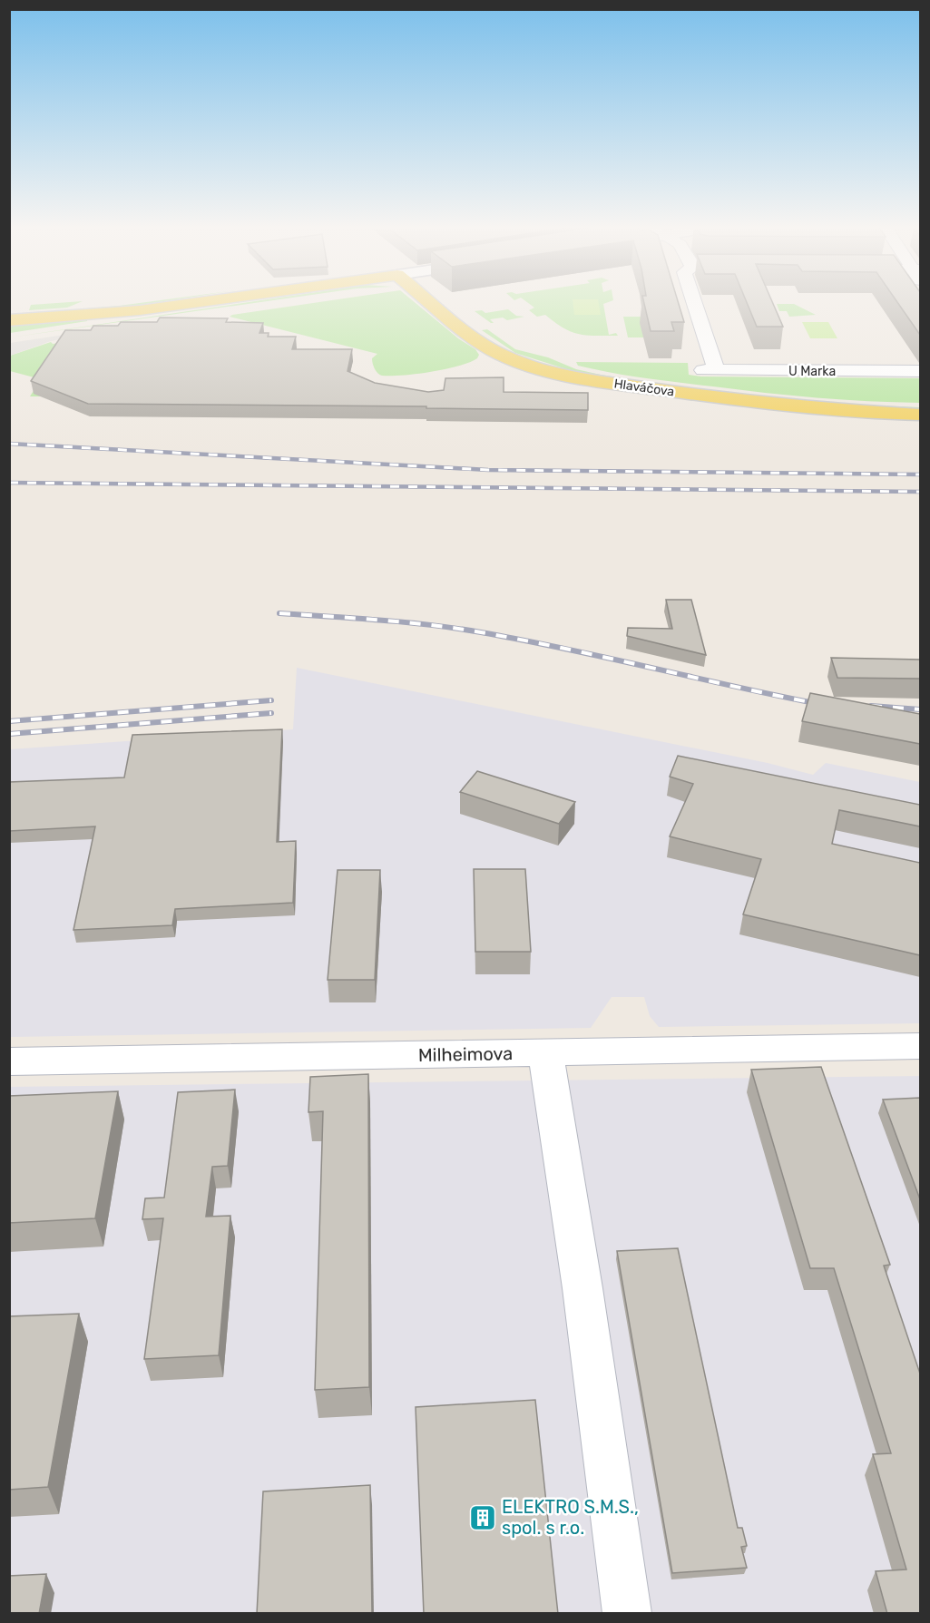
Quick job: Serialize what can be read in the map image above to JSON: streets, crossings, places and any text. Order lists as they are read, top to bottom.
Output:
{
  "streets": {
    "main road": ["Hlaváčova"],
    "street": ["U Marka", "Milheimova"]
  },
  "places": {
    "building": ["ELEKTRO S.M.S., spol. s r.o."]
  }
}
